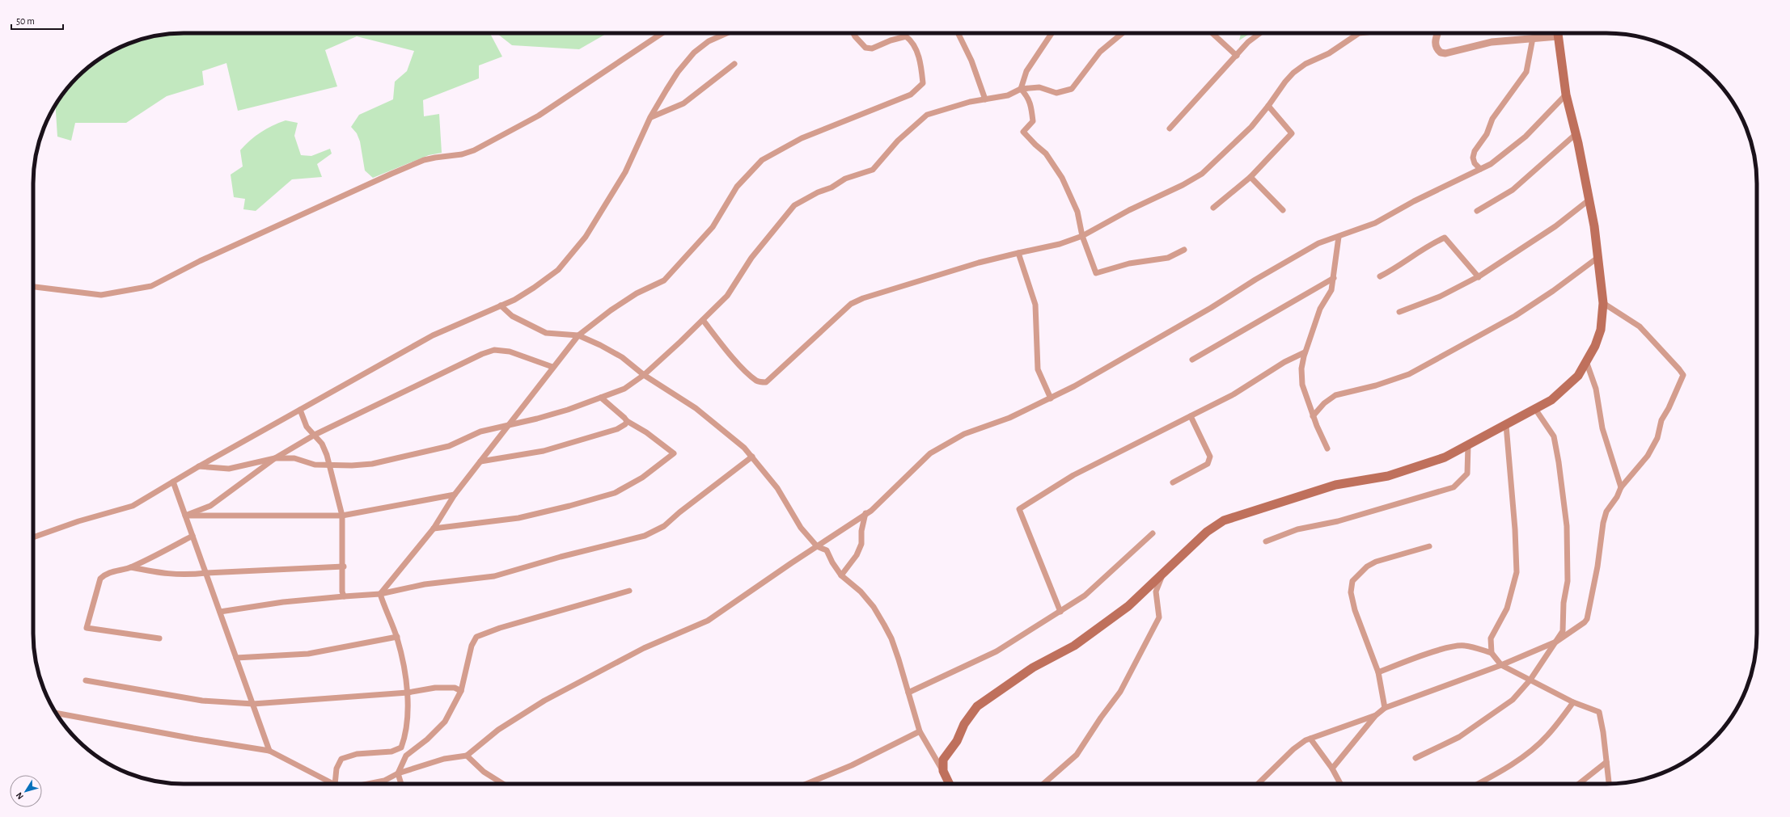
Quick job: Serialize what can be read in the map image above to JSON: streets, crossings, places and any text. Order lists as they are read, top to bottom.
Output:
{
  "scale_bar": "50 m",
  "north": "bottom left"
}
